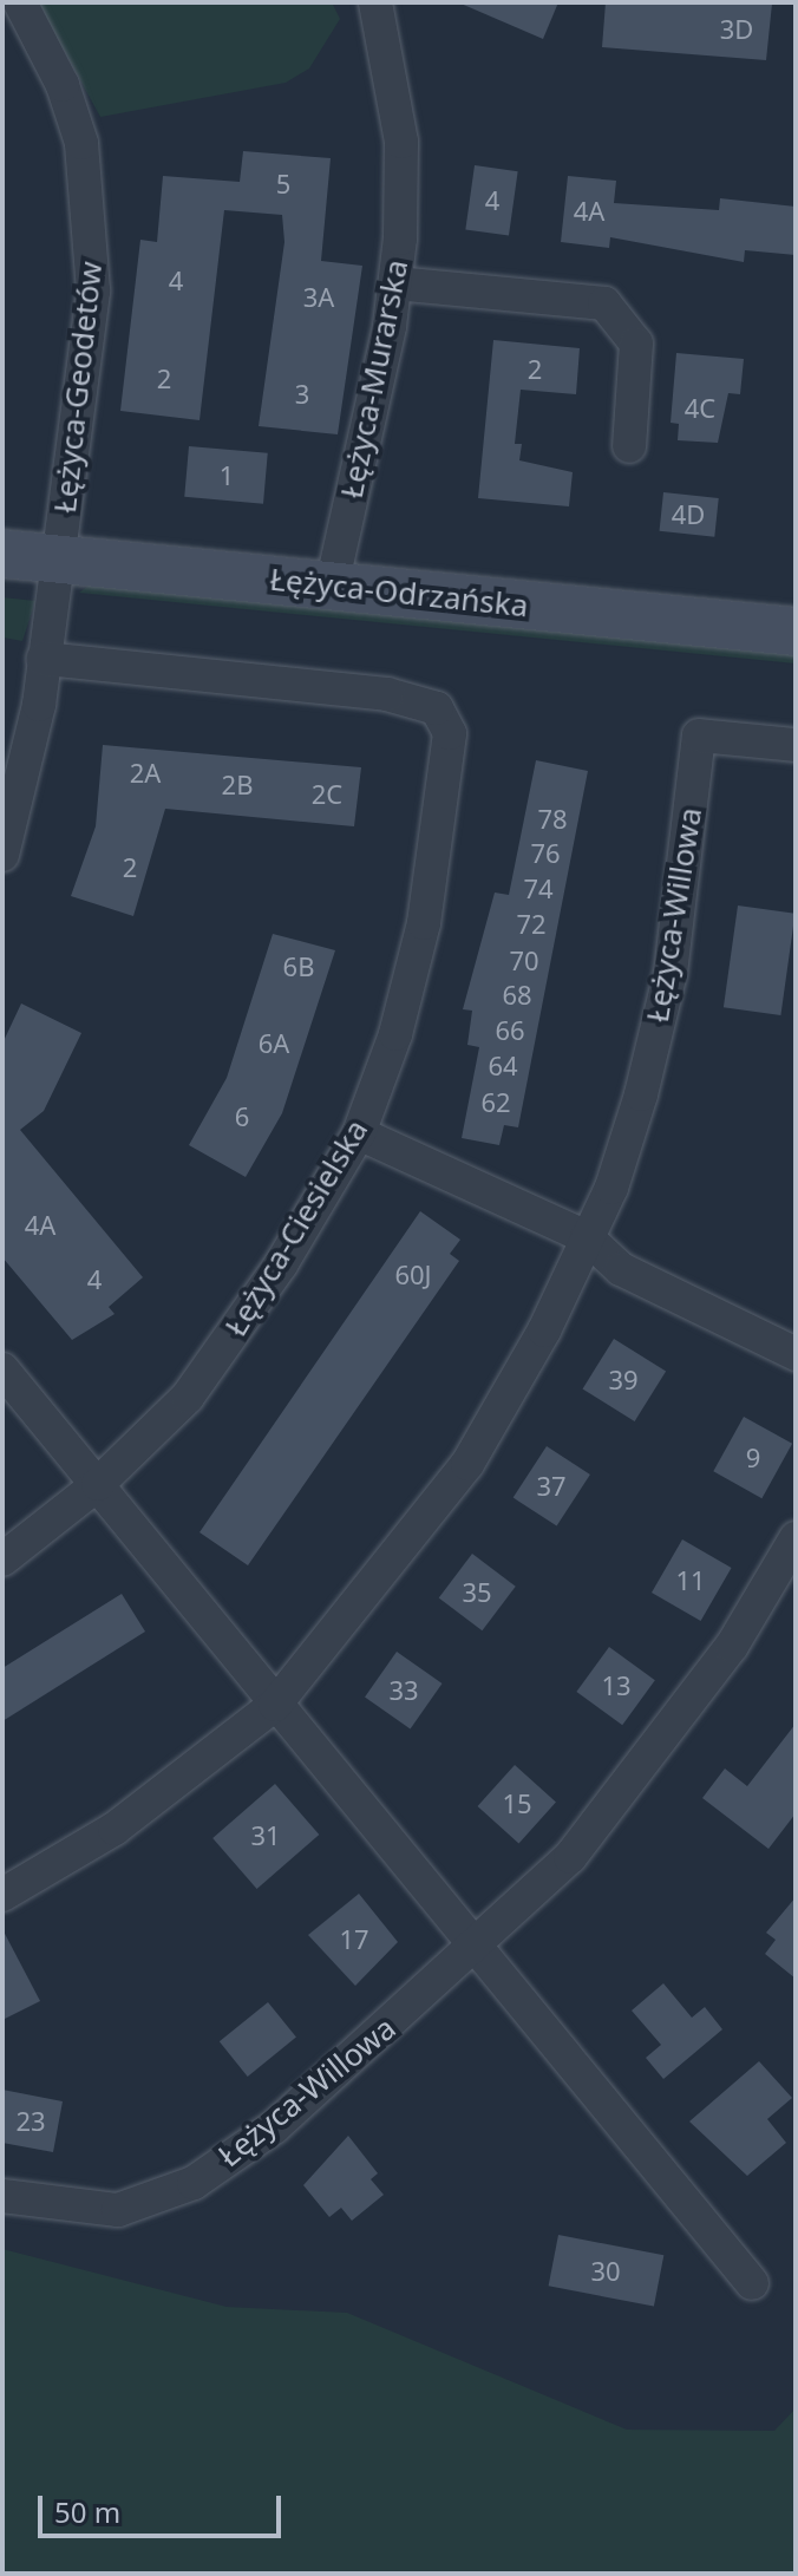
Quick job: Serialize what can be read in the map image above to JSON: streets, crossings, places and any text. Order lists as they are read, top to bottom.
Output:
{
  "streets": {
    "main road": ["Łężyca-Odrzańska"],
    "street": [
      "Łężyca-Murarska",
      "Łężyca-Geodetów",
      "Łężyca-Willowa",
      "Łężyca-Ciesielska"
    ]
  },
  "crossings": [
    ["Łężyca-Murarska", "Łężyca-Odrzańska"],
    ["Łężyca-Geodetów", "Łężyca-Odrzańska"],
    ["Łężyca-Geodetów", "Łężyca-Ciesielska"]
  ],
  "house_numbers": [
    "3D",
    "5",
    "4",
    "4A",
    "4",
    "3A",
    "2",
    "2",
    "3",
    "4C",
    "1",
    "4D",
    "2A",
    "2B",
    "2C",
    "78",
    "76",
    "2",
    "74",
    "72",
    "70",
    "6B",
    "68",
    "66",
    "6A",
    "64",
    "62",
    "6",
    "4A",
    "60J",
    "4",
    "39",
    "9",
    "37",
    "11",
    "35",
    "13",
    "33",
    "15",
    "31",
    "17",
    "23",
    "30"
  ],
  "scale_bar": "50 m"
}
